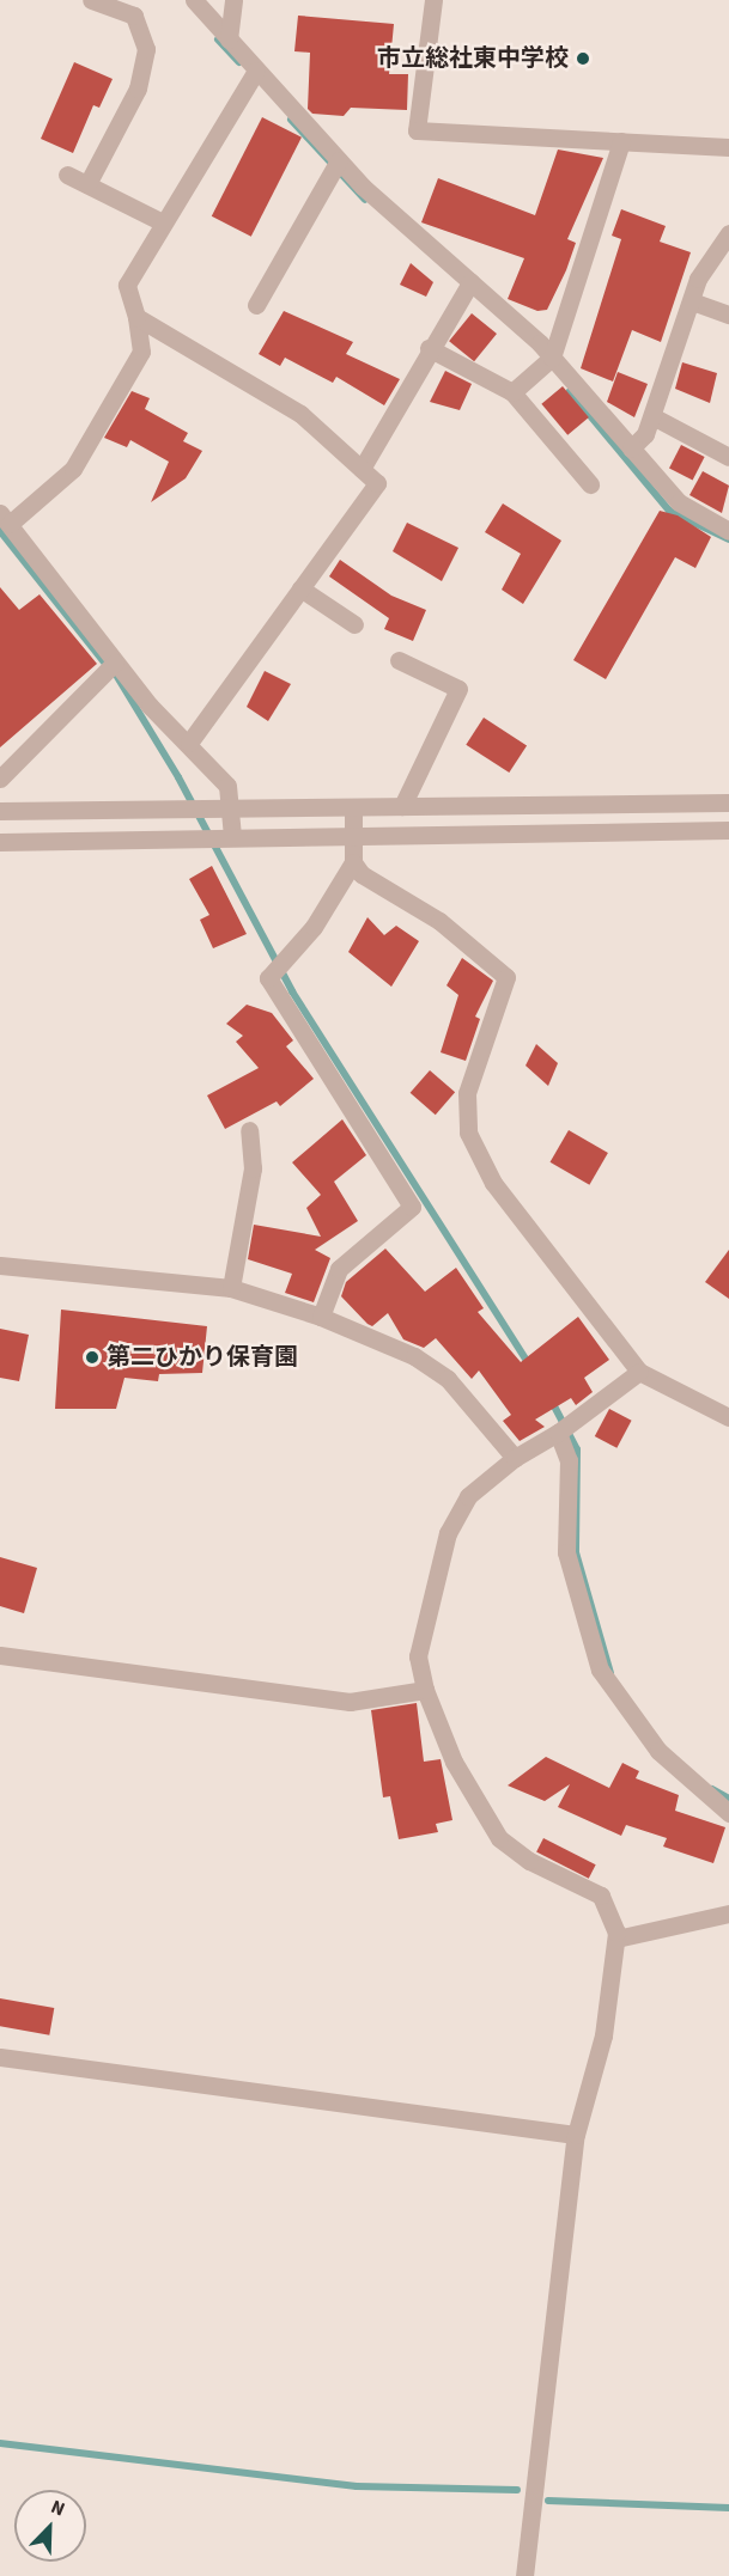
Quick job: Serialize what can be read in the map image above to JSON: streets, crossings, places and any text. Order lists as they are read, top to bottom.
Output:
{
  "places": ["市立総社東中学校", "第二ひかり保育園"],
  "north": "top right"
}
